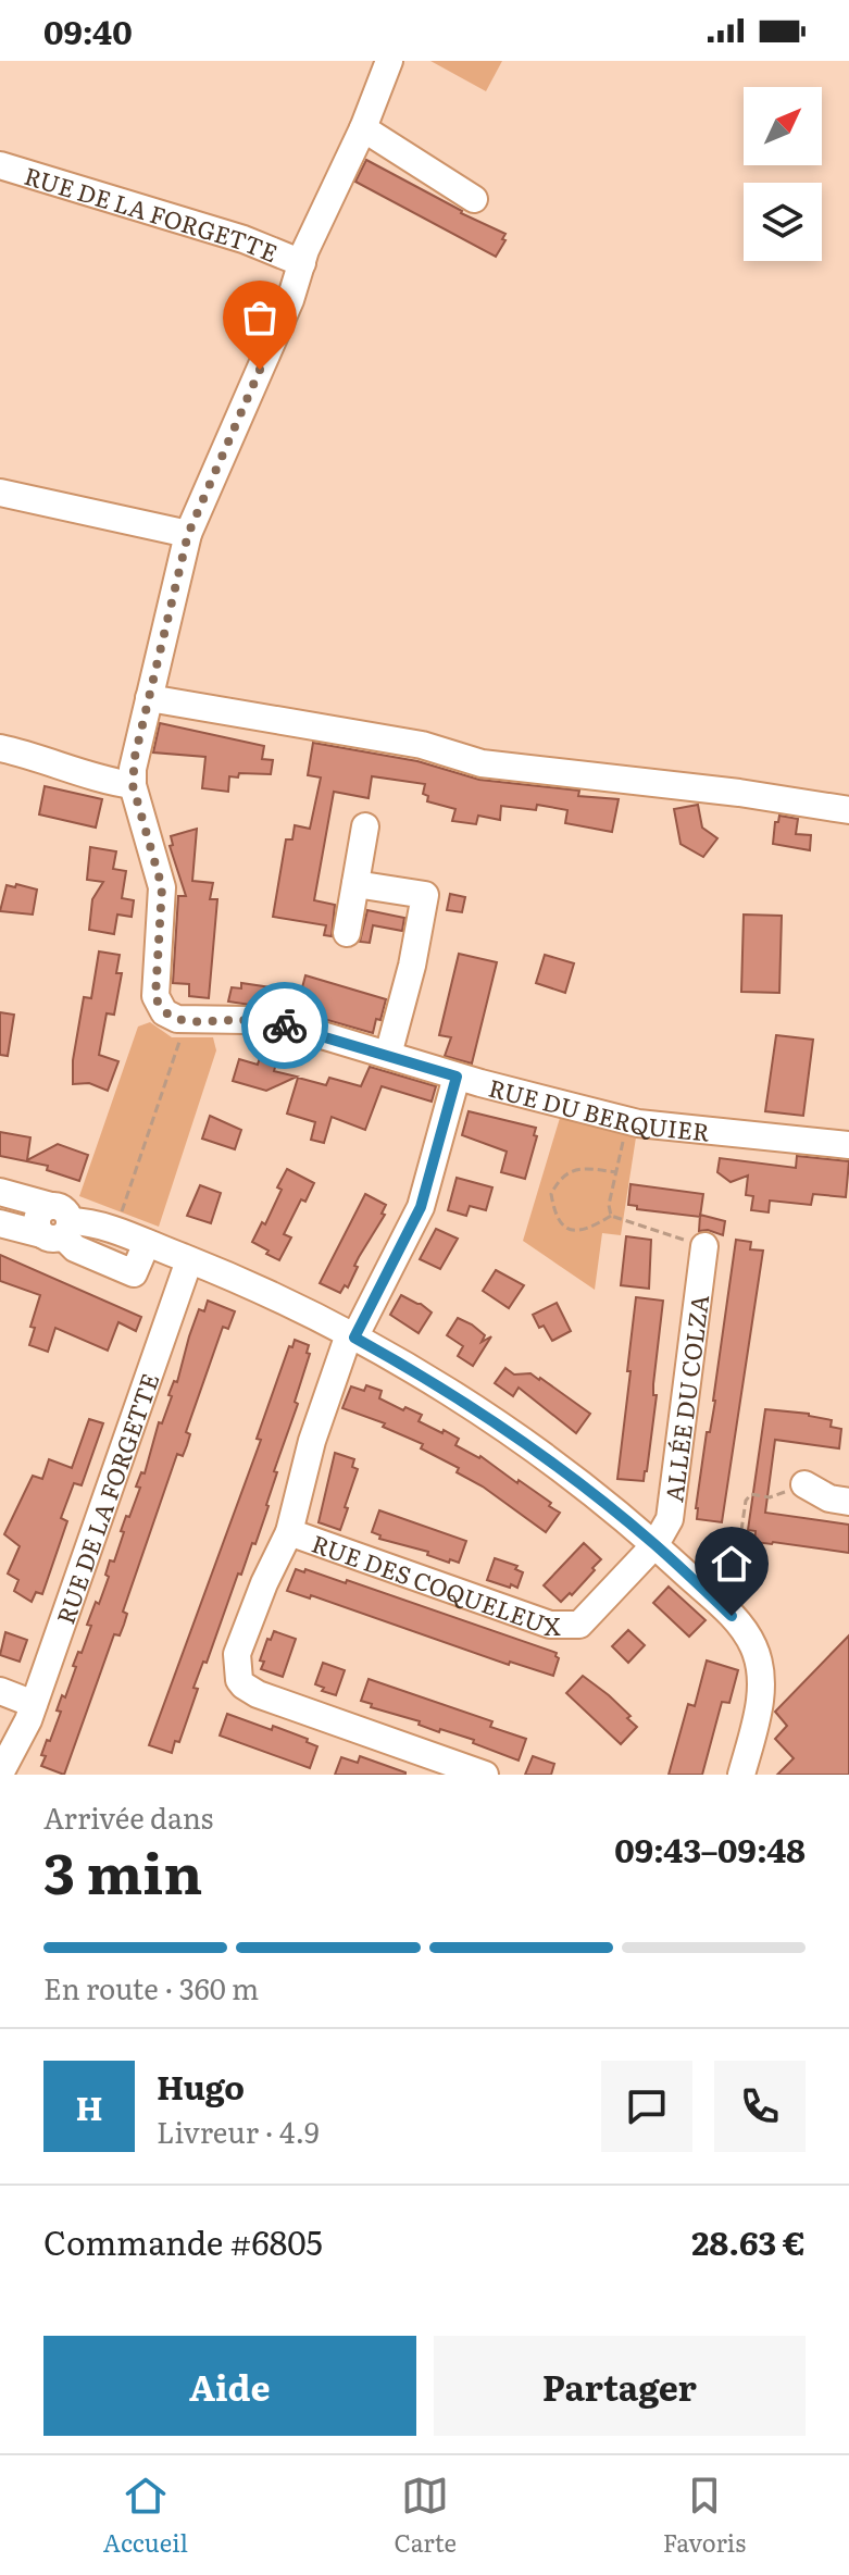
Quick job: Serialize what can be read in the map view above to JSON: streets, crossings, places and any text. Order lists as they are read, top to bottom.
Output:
{
  "streets": {
    "street": [
      "RUE DE LA FORGETTE",
      "RUE DU BERQUIER",
      "ALLÉE DU COLZA",
      "RUE DES COQUELEUX"
    ]
  },
  "crossings": [
    ["ALLÉE DU COLZA", "RUE DES COQUELEUX"]
  ],
  "north": "top right",
  "page": {
    "status": "09:40",
    "heading": ["3 min", "Arrivée dans", "09:43–09:48"],
    "panel": [
      "Hugo",
      "Livreur · 4.9",
      "Commande #6805",
      "28.63 €"
    ],
    "bar": "En route · 360 m",
    "round": "H",
    "buttons": ["Aide", "Partager"],
    "tabs": ["Accueil", "Carte", "Favoris"]
  }
}
